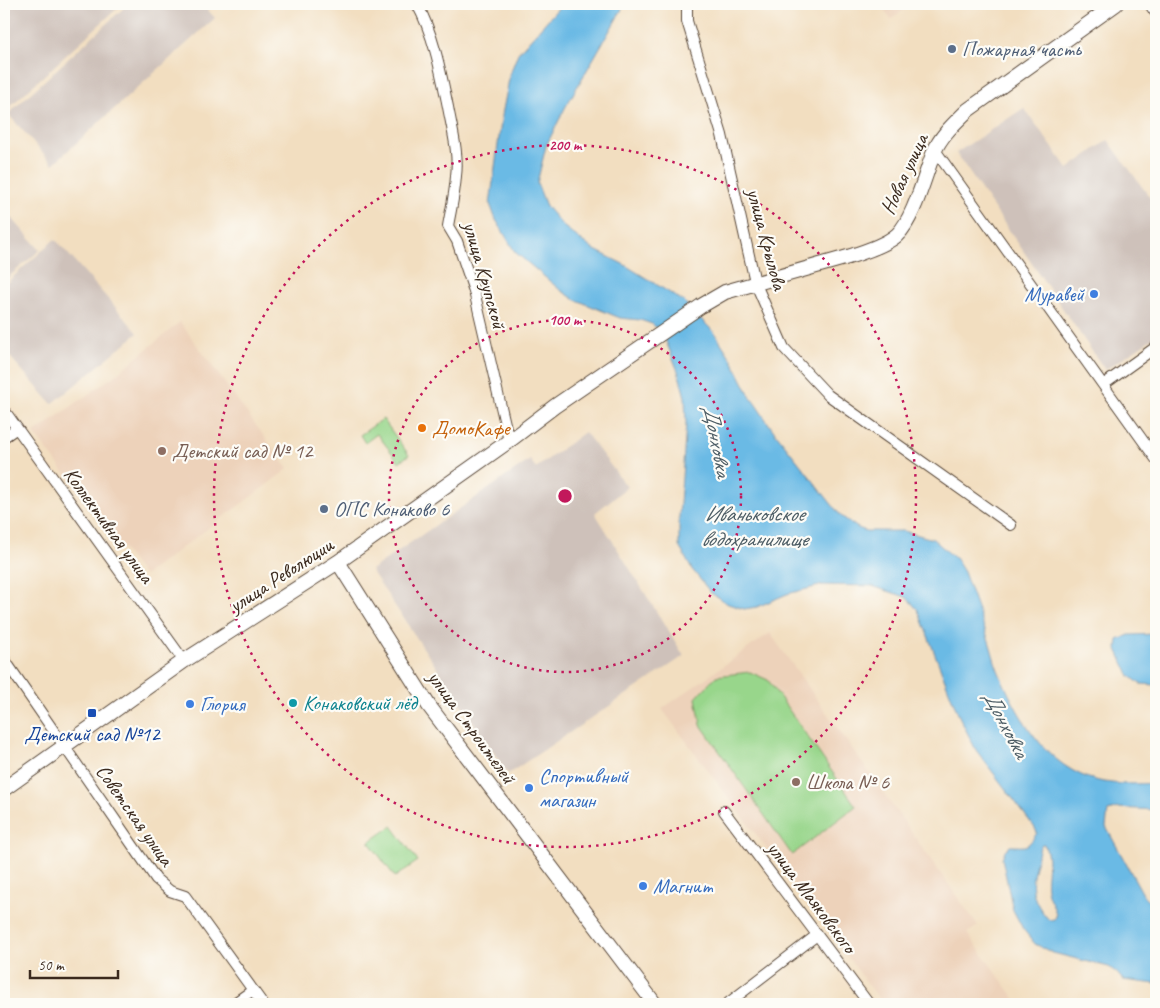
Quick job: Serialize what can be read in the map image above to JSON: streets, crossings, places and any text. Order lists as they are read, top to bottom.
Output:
{
  "streets": {
    "main road": ["Новая улица", "улица Революции", "улица Строителей"],
    "street": [
      "улица Крылова",
      "улица Крупской",
      "Коллективная улица",
      "Советская улица",
      "улица Маяковского"
    ]
  },
  "crossings": [
    ["Новая улица", "улица Крылова"],
    ["Новая улица", "улица Революции"],
    ["улица Крупской", "улица Революции"],
    ["Коллективная улица", "улица Революции"],
    ["улица Революции", "улица Строителей"],
    ["улица Революции", "Советская улица"]
  ],
  "water": ["Донховка", "Иваньковское водохранилище"],
  "places": {
    "other": [
      "Пожарная часть",
      "Муравей",
      "ДомоКафе",
      "Детский сад № 12",
      "ОПС Конаково 6",
      "Конаковский лёд",
      "Глория",
      "Школа № 6",
      "Спортивный магазин",
      "Магнит"
    ],
    "transit": ["Детский сад №12"]
  },
  "scale_bar": "50 m",
  "rings": ["200 m", "100 m"]
}
